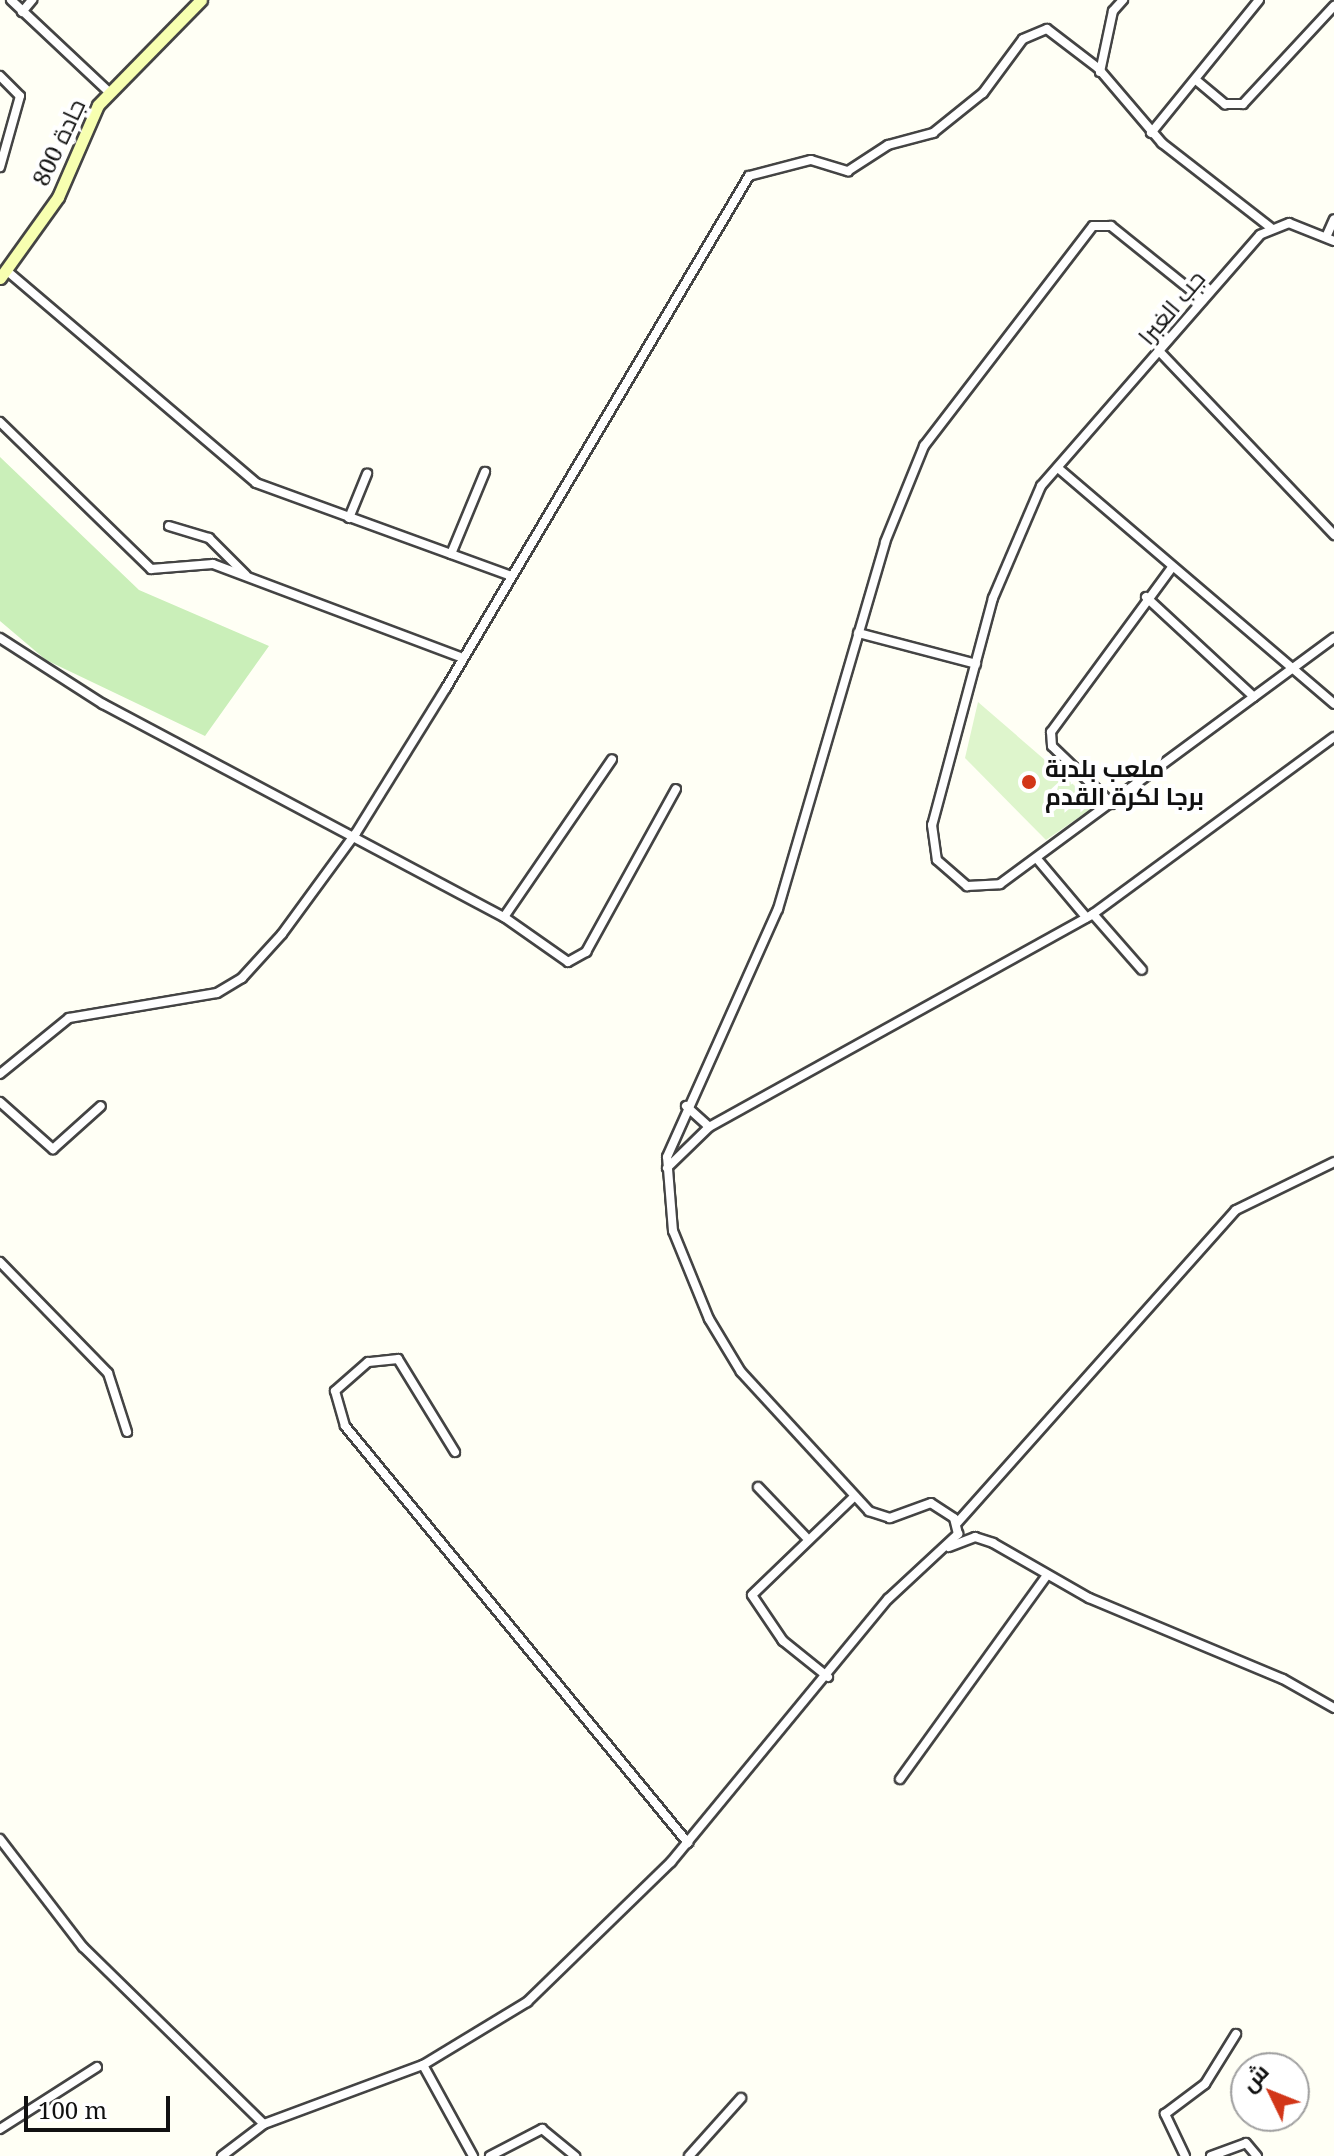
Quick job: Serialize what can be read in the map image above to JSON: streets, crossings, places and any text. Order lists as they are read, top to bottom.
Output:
{
  "streets": {
    "main road": ["جادة 800"],
    "street": ["جب الغبرا"]
  },
  "places": ["ملعب بلدبة برجا لكرة القدم"],
  "scale_bar": "100 m",
  "north": "top left"
}
